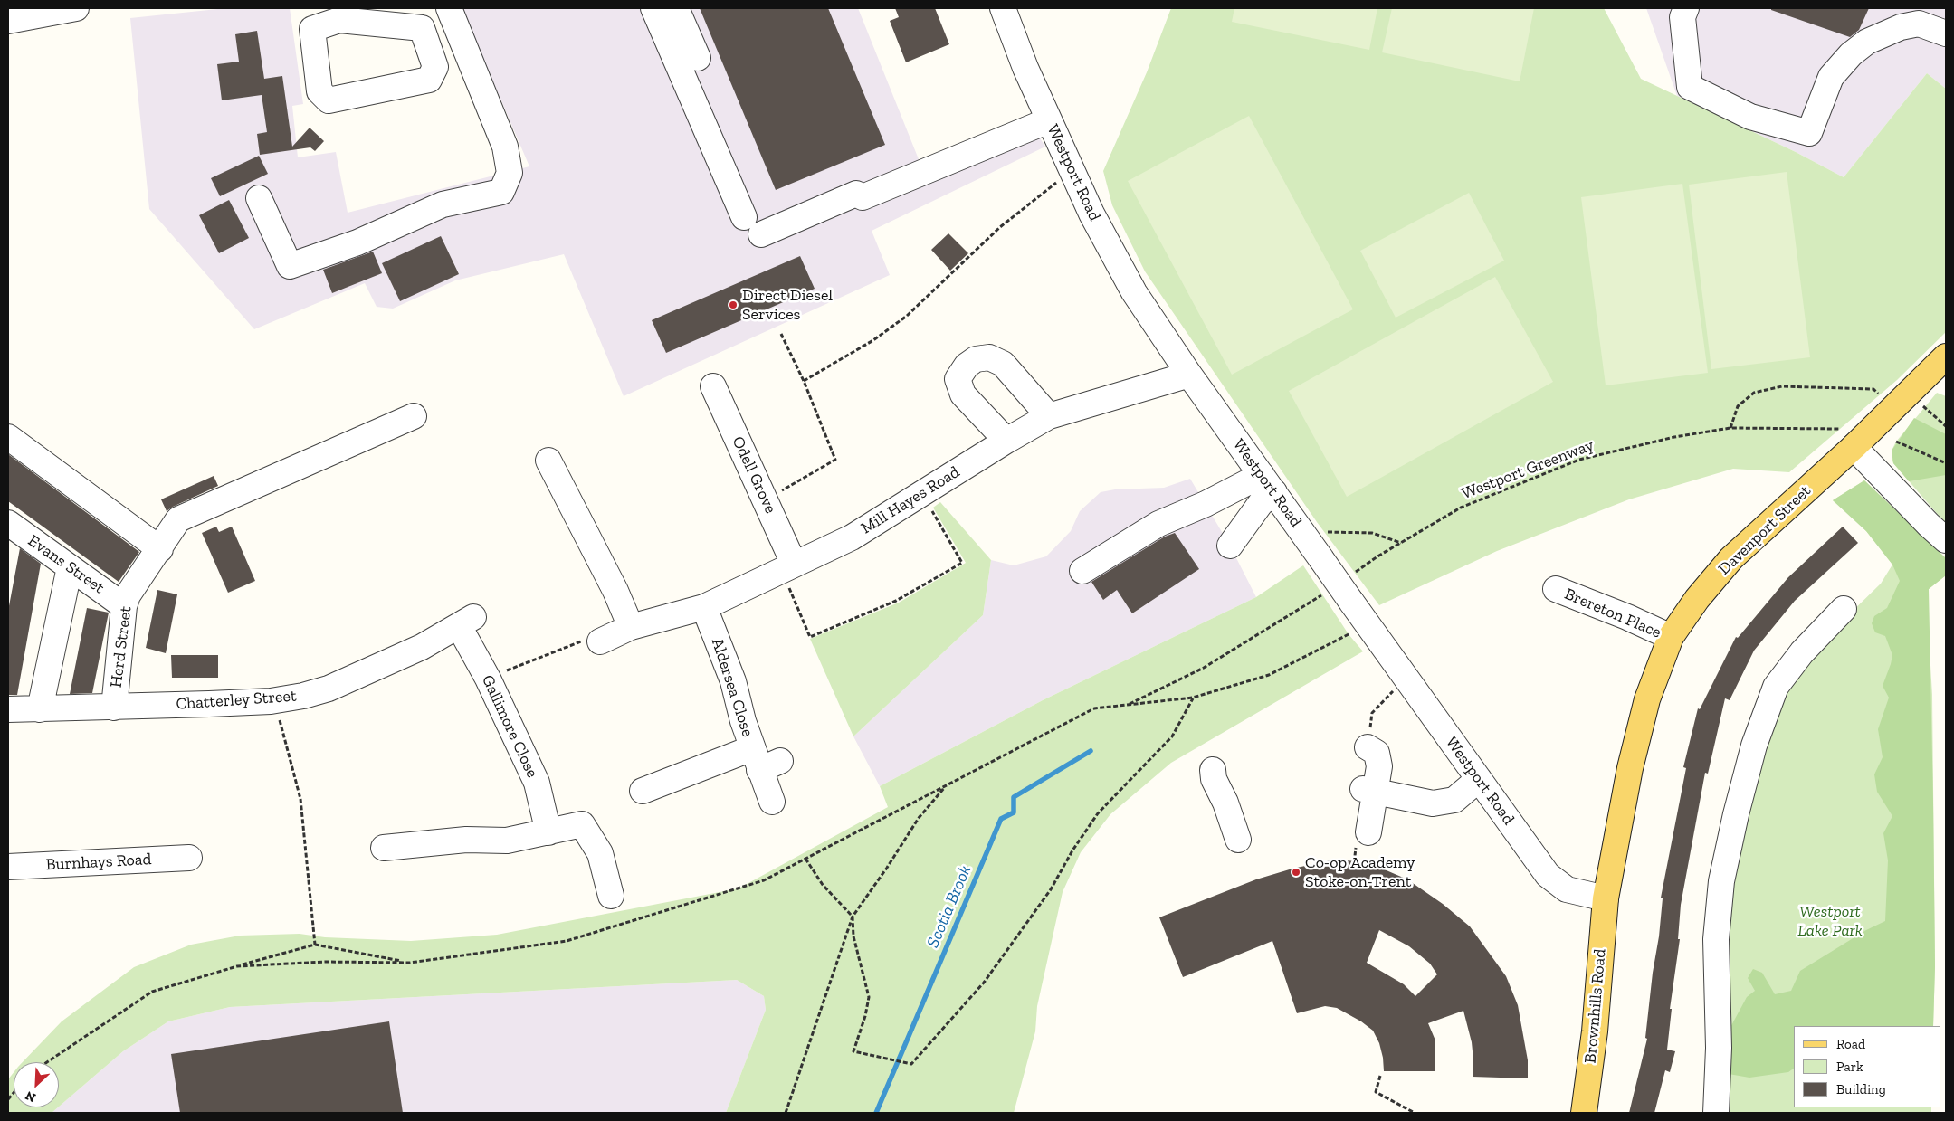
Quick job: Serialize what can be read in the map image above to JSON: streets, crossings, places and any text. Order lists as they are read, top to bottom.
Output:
{
  "streets": {
    "main road": ["Davenport Street", "Brownhills Road"],
    "street": [
      "Westport Road",
      "Odell Grove",
      "Mill Hayes Road",
      "Evans Street",
      "Brereton Place",
      "Herd Street",
      "Aldersea Close",
      "Chatterley Street",
      "Gallimore Close",
      "Burnhays Road"
    ],
    "path": ["Westport Greenway"]
  },
  "crossings": [
    ["Westport Road", "Mill Hayes Road"],
    ["Westport Road", "Davenport Street"],
    ["Westport Road", "Brownhills Road"],
    ["Westport Greenway", "Davenport Street"],
    ["Odell Grove", "Mill Hayes Road"],
    ["Mill Hayes Road", "Aldersea Close"],
    ["Davenport Street", "Brereton Place"],
    ["Davenport Street", "Brownhills Road"],
    ["Evans Street", "Herd Street"],
    ["Herd Street", "Chatterley Street"],
    ["Chatterley Street", "Gallimore Close"]
  ],
  "water": ["Scotia Brook"],
  "parks": ["Westport Lake Park"],
  "places": ["Direct Diesel Services", "Co-op Academy Stoke-on-Trent"],
  "legend": ["Road", "Park", "Building"],
  "north": "bottom left"
}
